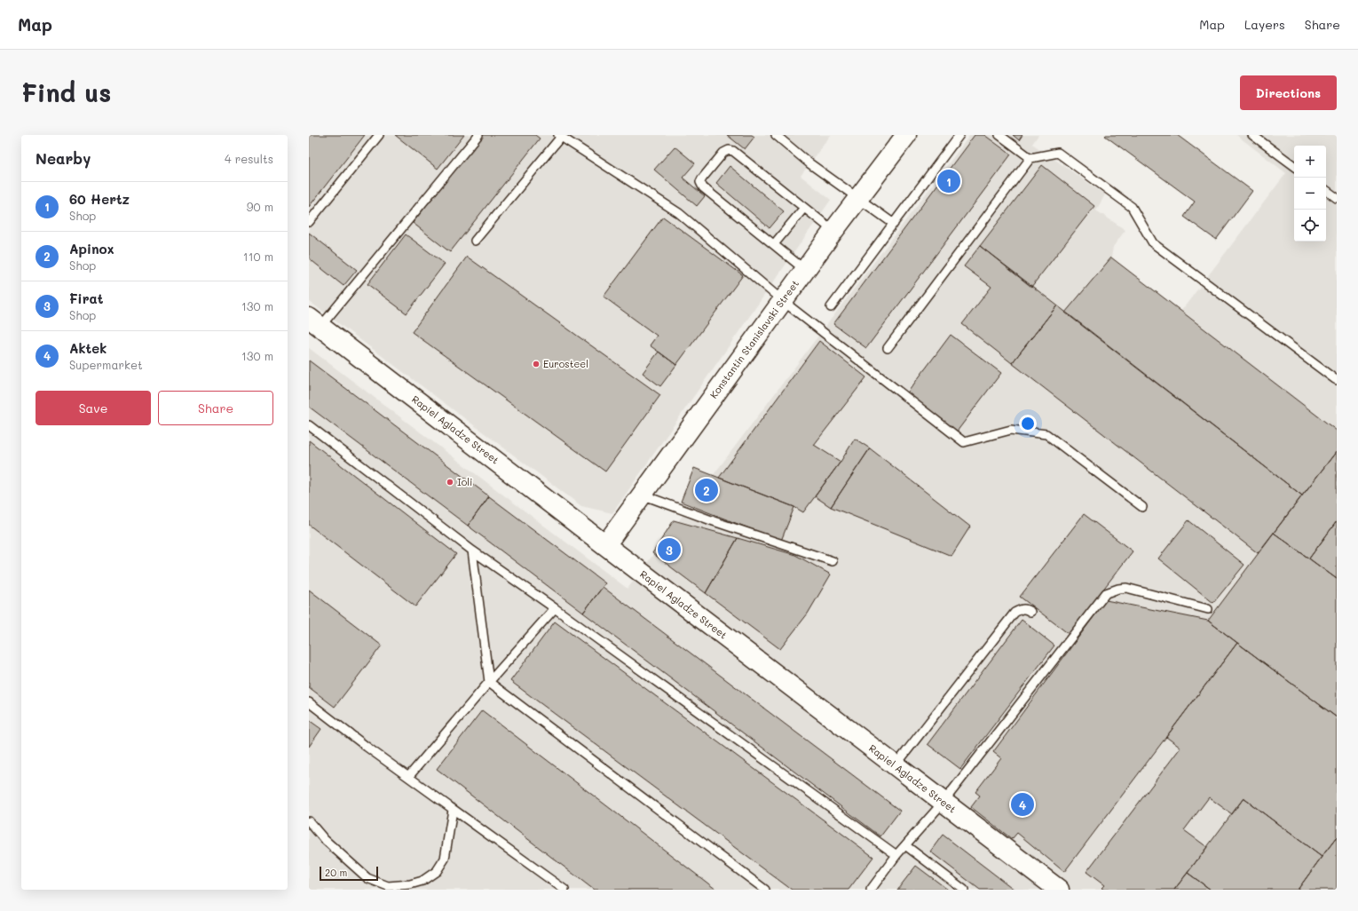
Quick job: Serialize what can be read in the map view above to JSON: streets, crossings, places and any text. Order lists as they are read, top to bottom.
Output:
{
  "streets": {
    "street": ["Konstantin Stanislavski Street", "Rapiel Agladze Street"]
  },
  "crossings": [
    ["Konstantin Stanislavski Street", "Rapiel Agladze Street"]
  ],
  "places": ["Eurosteel", "Ioli"],
  "scale_bar": "20 m",
  "page": {
    "header": "Map",
    "nav": ["Map", "Layers", "Share"],
    "buttons": [
      "Directions",
      ["Save", "Share"]
    ],
    "title": "Find us",
    "heading": ["Nearby", "4 results"],
    "map_buttons": ["+", "−"],
    "pins": [
      "1",
      "2",
      "3",
      "4"
    ],
    "list": [
      {
        "mark": "1",
        "name": "60 Hertz",
        "note": "Shop",
        "value": "90 m"
      },
      {
        "mark": "2",
        "name": "Apinox",
        "note": "Shop",
        "value": "110 m"
      },
      {
        "mark": "3",
        "name": "Firat",
        "note": "Shop",
        "value": "130 m"
      },
      {
        "mark": "4",
        "name": "Aktek",
        "note": "Supermarket",
        "value": "130 m"
      }
    ],
    "scale": "20 m"
  }
}
